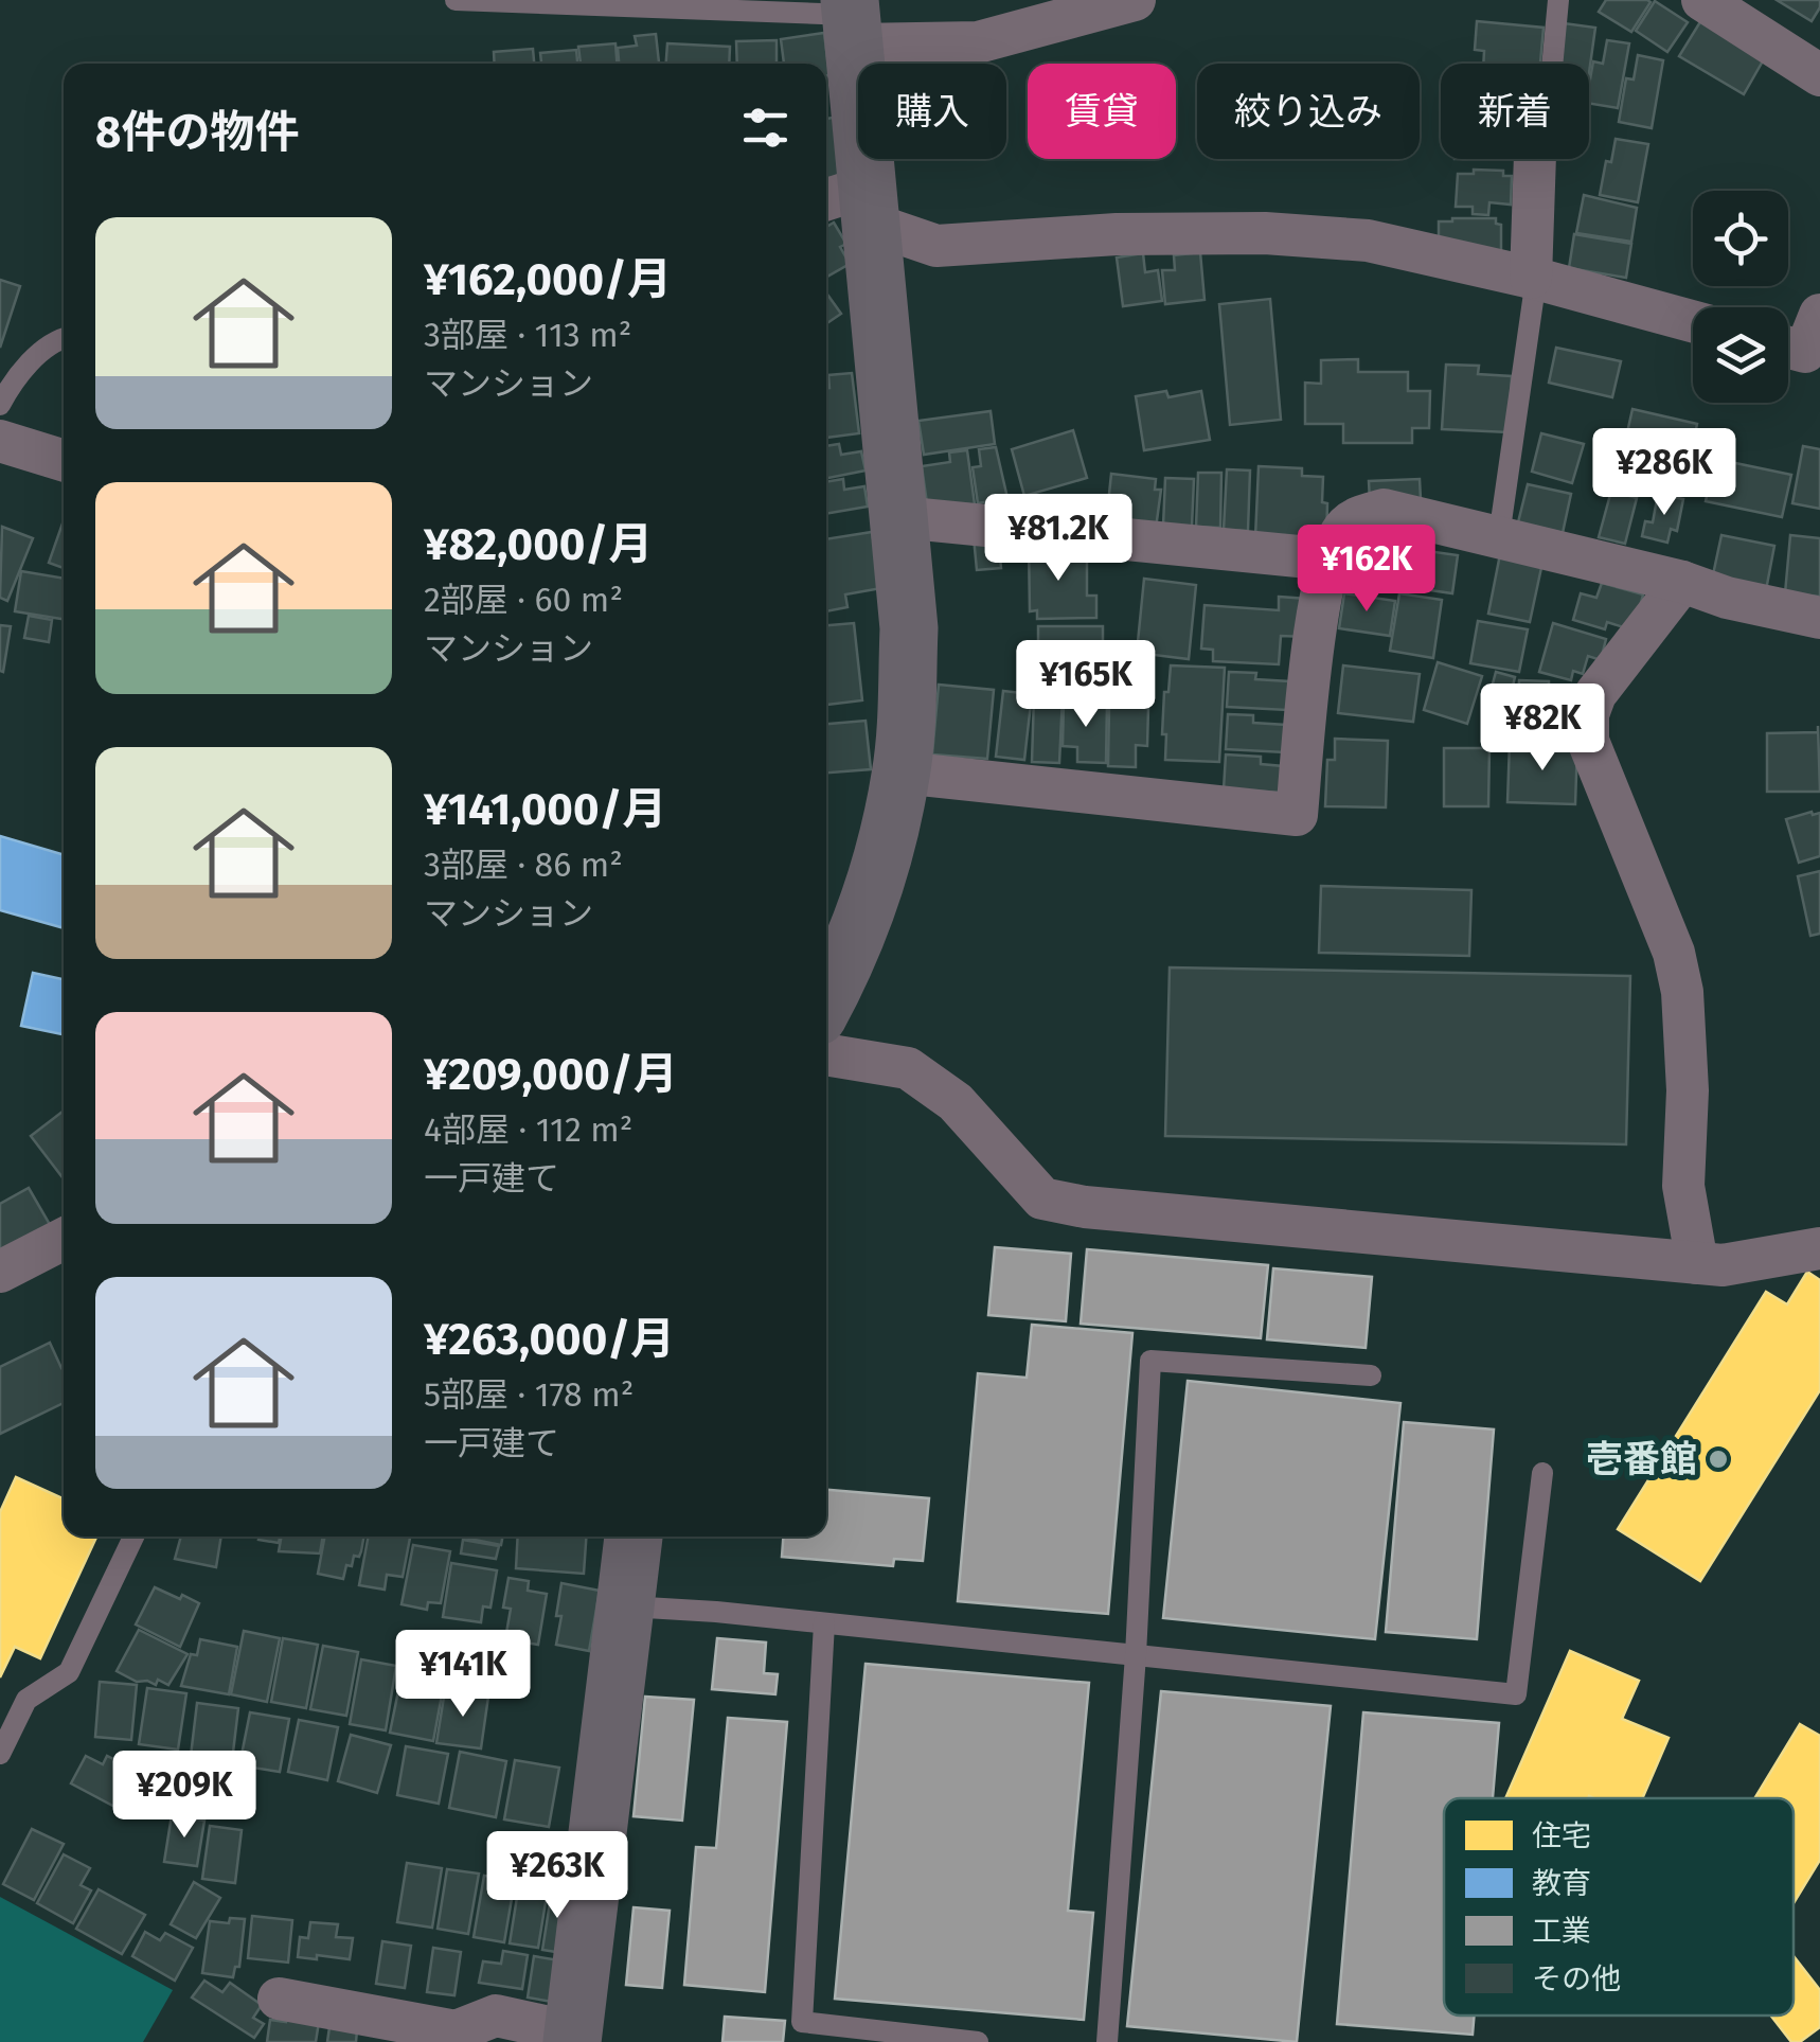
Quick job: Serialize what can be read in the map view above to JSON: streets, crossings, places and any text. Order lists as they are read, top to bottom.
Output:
{
  "places": ["壱番館"],
  "legend": [
    "住宅",
    "教育",
    "工業",
    "その他"
  ],
  "page": {
    "chip": [
      "購入",
      "賃貸",
      "絞り込み",
      "新着"
    ],
    "heading": "8件の物件",
    "list": [
      {
        "name": "¥162,000/月",
        "note": "3部屋 · 113 m² · マンション"
      },
      {
        "name": "¥82,000/月",
        "note": "2部屋 · 60 m² · マンション"
      },
      {
        "name": "¥141,000/月",
        "note": "3部屋 · 86 m² · マンション"
      },
      {
        "name": "¥209,000/月",
        "note": "4部屋 · 112 m² · 一戸建て"
      },
      {
        "name": "¥263,000/月",
        "note": "5部屋 · 178 m² · 一戸建て"
      }
    ],
    "price": [
      "¥286K",
      "¥81.2K",
      "¥162K",
      "¥165K",
      "¥82K",
      "¥141K",
      "¥209K",
      "¥263K"
    ]
  }
}
